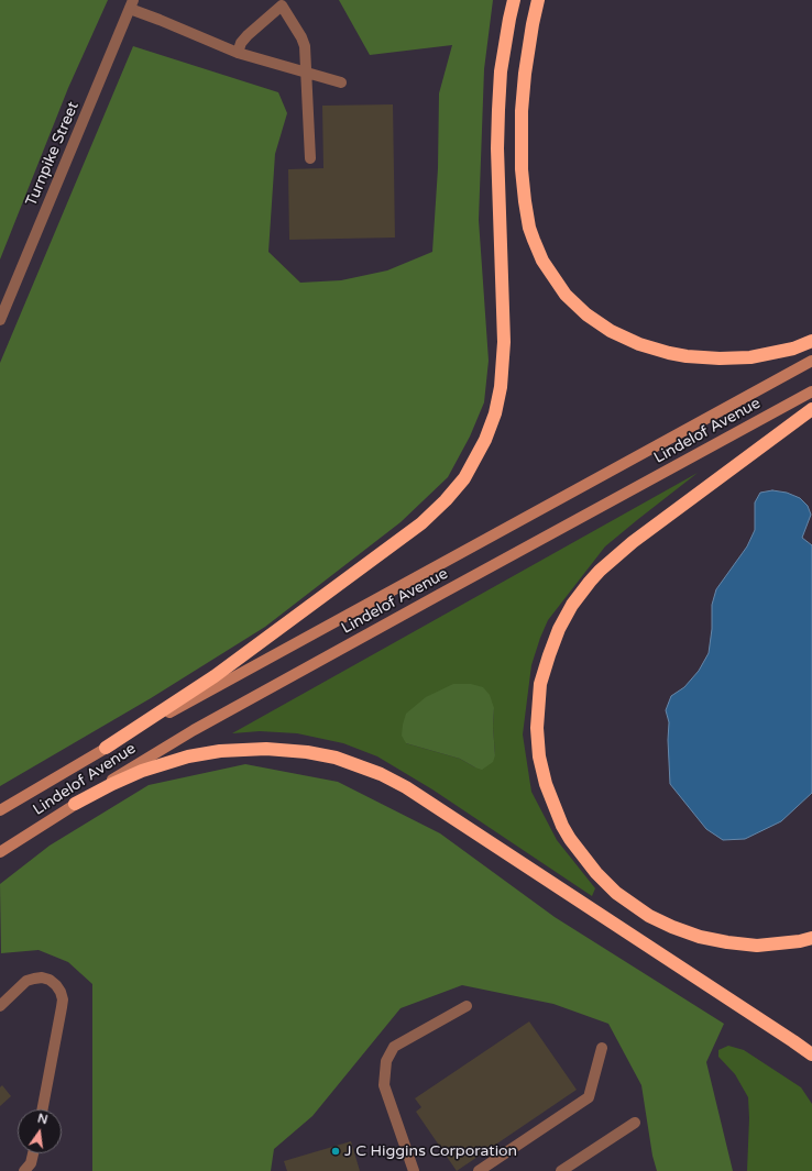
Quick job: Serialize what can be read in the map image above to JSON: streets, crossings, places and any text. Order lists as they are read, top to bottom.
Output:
{
  "streets": {
    "main road": ["Lindelof Avenue"],
    "street": ["Turnpike Street"]
  },
  "places": ["J C Higgins Corporation"],
  "north": "top"
}
